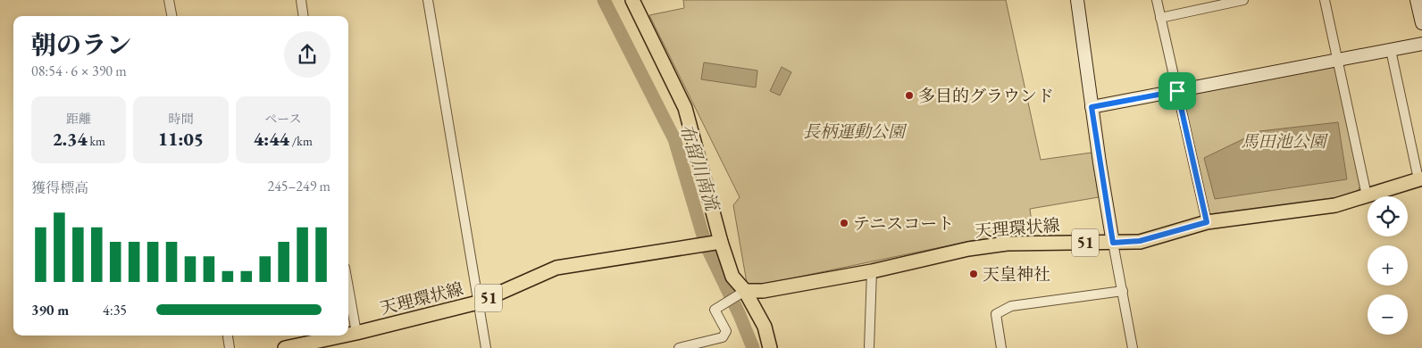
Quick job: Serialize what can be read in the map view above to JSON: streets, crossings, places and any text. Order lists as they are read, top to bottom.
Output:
{
  "streets": {
    "main road": ["天理環状線", "51"]
  },
  "water": ["布留川南流"],
  "parks": ["長柄運動公園", "馬田池公園"],
  "places": ["多目的グラウンド", "テニスコート", "天皇神社"],
  "page": {
    "heading": ["朝のラン", "08:54 · 6 × 390 m"],
    "stats": [
      ["距離", "2.34 km"],
      ["時間", "11:05"],
      ["ペース", "4:44 /km"]
    ],
    "chart": ["獲得標高", "245–249 m"],
    "map_buttons": ["+", "−"],
    "list": [
      {
        "name": "390 m",
        "note": "4:35"
      }
    ]
  }
}
